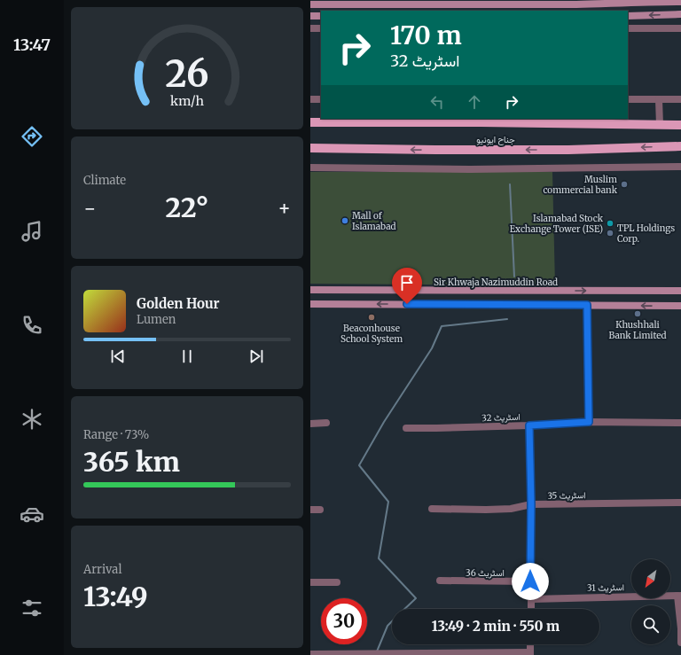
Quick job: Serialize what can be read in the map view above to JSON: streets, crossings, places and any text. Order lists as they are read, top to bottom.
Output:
{
  "streets": {
    "main road": ["جناح ایونیو", "Sir Khwaja Nazimuddin Road"],
    "street": [
      "اسٹریٹ 32",
      "اسٹریٹ 35",
      "اسٹریٹ 36",
      "اسٹریٹ 31"
    ]
  },
  "places": [
    "Muslim commercial bank",
    "Mall of Islamabad",
    "Islamabad Stock Exchange Tower (ISE)",
    "TPL Holdings Corp.",
    "Khushhali Bank Limited",
    "Beaconhouse School System"
  ],
  "north": "bottom left",
  "page": {
    "tabs": "13:47",
    "turn": ["170 m", "اسٹریٹ 32"],
    "tile": [
      "Climate",
      ["Range · 73%", "365 km"],
      ["Arrival", "13:49"]
    ],
    "heat": ["−", "22°", "+"],
    "song": ["Golden Hour", "Lumen"],
    "limit": "30",
    "trip": "13:49 · 2 min · 550 m",
    "gauge": ["26", "km/h"]
  }
}
